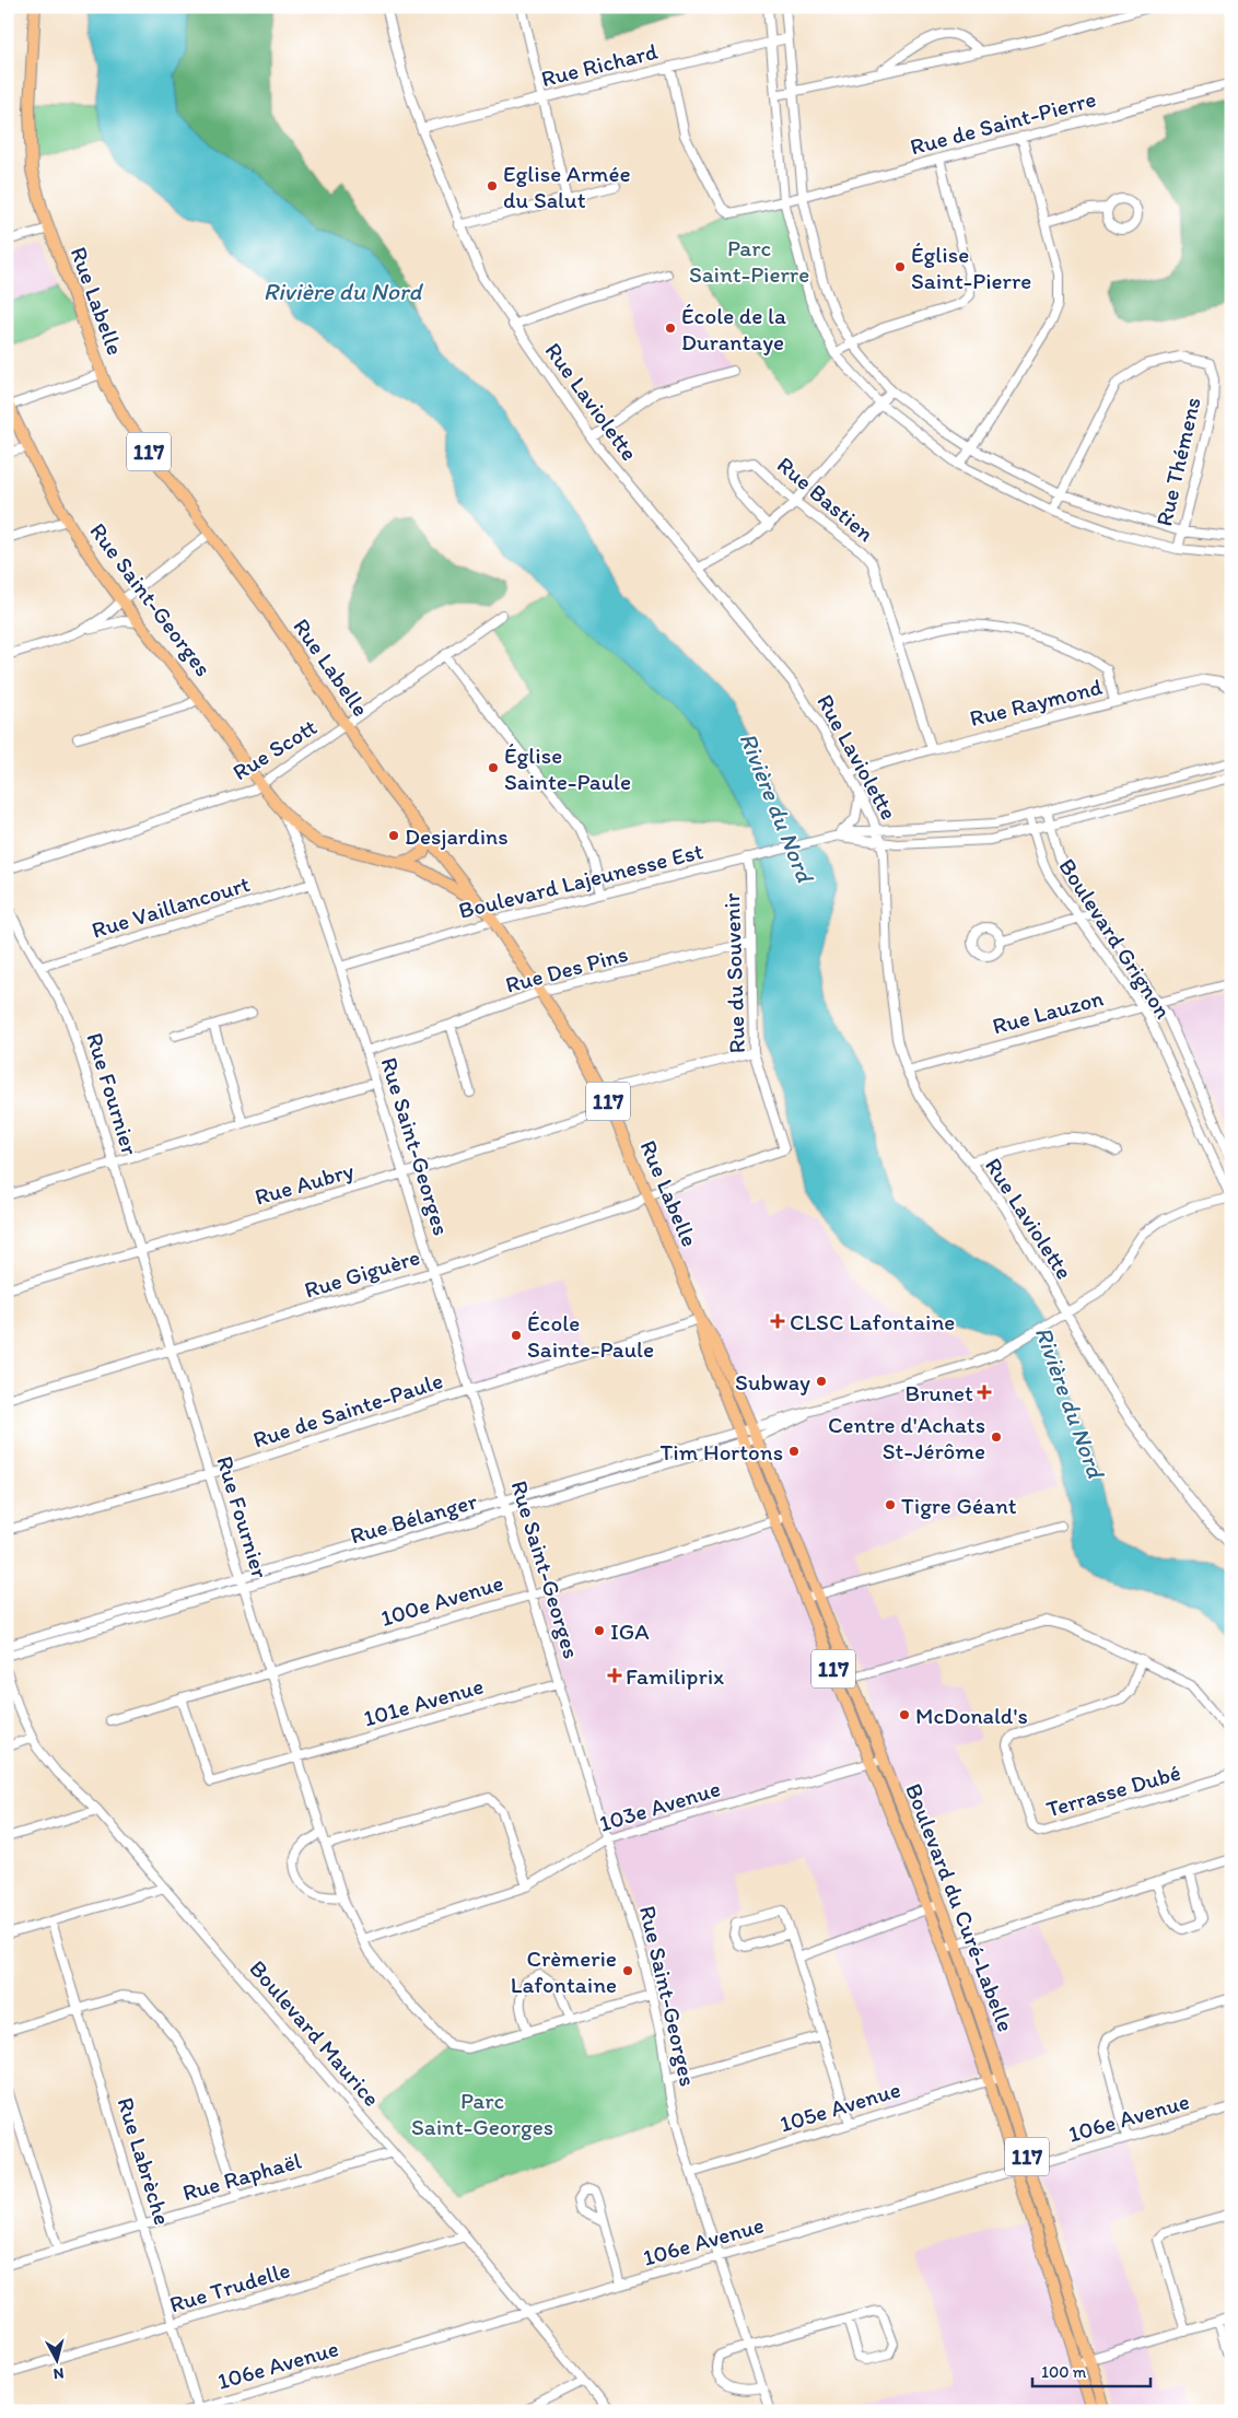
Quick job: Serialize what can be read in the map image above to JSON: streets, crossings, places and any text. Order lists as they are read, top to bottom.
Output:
{
  "streets": {
    "main road": [
      "Rue Labelle",
      "117",
      "Rue Saint-Georges",
      "Boulevard du Curé-Labelle"
    ],
    "street": [
      "Rue Richard",
      "Rue de Saint-Pierre",
      "Rue Laviolette",
      "Rue Thémens",
      "Rue Bastien",
      "Rue Raymond",
      "Rue Scott",
      "Boulevard Lajeunesse Est",
      "Rue Vaillancourt",
      "Boulevard Grignon",
      "Rue Des Pins",
      "Rue du Souvenir",
      "Rue Lauzon",
      "Rue Fournier",
      "Rue Aubry",
      "Rue Giguère",
      "Rue de Sainte-Paule",
      "Rue Bélanger",
      "100e Avenue",
      "101e Avenue",
      "Terrasse Dubé",
      "103e Avenue",
      "Boulevard Maurice",
      "105e Avenue",
      "106e Avenue",
      "Rue Labrèche",
      "Rue Raphaël",
      "Rue Trudelle"
    ]
  },
  "crossings": [
    ["Rue Richard", "Rue de Saint-Pierre"],
    ["Rue Richard", "Rue Laviolette"],
    ["Rue Labelle", "Rue Saint-Georges"],
    ["Rue Labelle", "Rue Scott"],
    ["Rue Labelle", "Boulevard Lajeunesse Est"],
    ["Rue Labelle", "Rue Des Pins"],
    ["Rue Labelle", "Rue Aubry"],
    ["Rue Labelle", "Rue Giguère"],
    ["Rue Labelle", "Rue de Sainte-Paule"],
    ["Rue Labelle", "Rue Bélanger"],
    ["Rue Labelle", "Boulevard du Curé-Labelle"],
    ["Rue Laviolette", "Rue Raymond"],
    ["Rue Laviolette", "Boulevard Lajeunesse Est"],
    ["Rue Laviolette", "Rue Lauzon"],
    ["Rue Laviolette", "Rue Bélanger"],
    ["Rue Bastien", "Rue Raymond"],
    ["Rue Saint-Georges", "Rue Scott"],
    ["Rue Saint-Georges", "Boulevard Lajeunesse Est"],
    ["Rue Saint-Georges", "Rue Vaillancourt"],
    ["Rue Saint-Georges", "Rue Des Pins"],
    ["Rue Saint-Georges", "Rue Fournier"],
    ["Rue Saint-Georges", "Rue Aubry"],
    ["Rue Saint-Georges", "Rue Giguère"],
    ["Rue Saint-Georges", "Rue de Sainte-Paule"],
    ["Rue Saint-Georges", "Rue Bélanger"],
    ["Rue Saint-Georges", "100e Avenue"],
    ["Rue Saint-Georges", "101e Avenue"],
    ["Rue Saint-Georges", "103e Avenue"],
    ["Rue Saint-Georges", "105e Avenue"],
    ["Rue Saint-Georges", "106e Avenue"],
    ["Boulevard Lajeunesse Est", "Boulevard Grignon"],
    ["Boulevard Lajeunesse Est", "Rue du Souvenir"],
    ["Rue Vaillancourt", "Rue Fournier"],
    ["Boulevard Grignon", "Rue Lauzon"],
    ["Boulevard Grignon", "Rue Bélanger"],
    ["Rue Des Pins", "Rue du Souvenir"],
    ["Rue du Souvenir", "Rue Giguère"],
    ["Rue Fournier", "Rue Aubry"],
    ["Rue Fournier", "Rue Giguère"],
    ["Rue Fournier", "Rue de Sainte-Paule"],
    ["Rue Fournier", "Rue Bélanger"],
    ["Rue Fournier", "100e Avenue"],
    ["Rue Fournier", "101e Avenue"],
    ["Rue Fournier", "103e Avenue"],
    ["Rue Bélanger", "Boulevard du Curé-Labelle"],
    ["100e Avenue", "101e Avenue"],
    ["100e Avenue", "Boulevard du Curé-Labelle"],
    ["103e Avenue", "Boulevard du Curé-Labelle"],
    ["Boulevard du Curé-Labelle", "105e Avenue"],
    ["Boulevard du Curé-Labelle", "106e Avenue"],
    ["Boulevard Maurice", "106e Avenue"],
    ["Boulevard Maurice", "Rue Raphaël"],
    ["Boulevard Maurice", "Rue Trudelle"],
    ["106e Avenue", "Rue Labrèche"],
    ["Rue Labrèche", "Rue Raphaël"],
    ["Rue Labrèche", "Rue Trudelle"]
  ],
  "water": ["Rivière du Nord"],
  "parks": ["Parc Saint-Pierre", "Parc Saint-Georges"],
  "places": {
    "other": [
      "Eglise Armée du Salut",
      "Église Saint-Pierre",
      "École de la Durantaye",
      "Église Sainte-Paule",
      "Desjardins",
      "École Sainte-Paule",
      "Subway",
      "Centre d'Achats St-Jérôme",
      "Tim Hortons",
      "Tigre Géant",
      "IGA",
      "McDonald's",
      "Crèmerie Lafontaine"
    ],
    "health": ["CLSC Lafontaine", "Brunet", "Familiprix"]
  },
  "scale_bar": "100 m",
  "north": "bottom"
}
